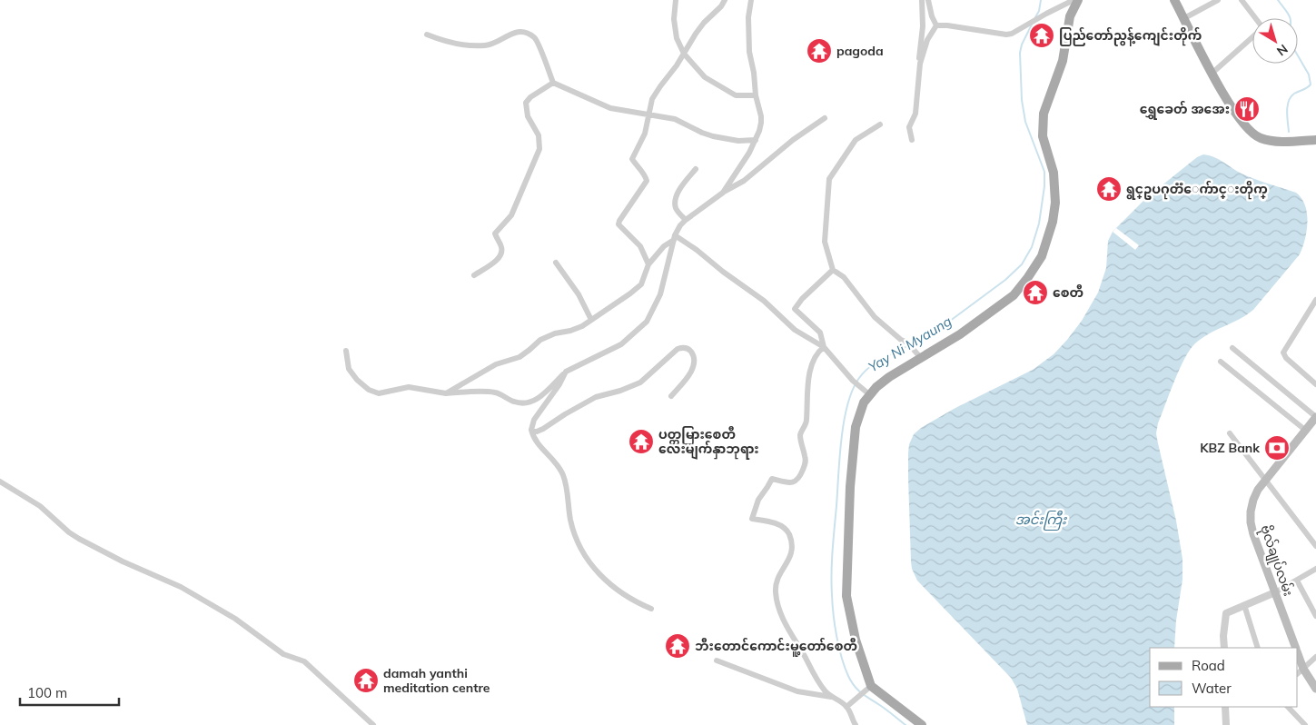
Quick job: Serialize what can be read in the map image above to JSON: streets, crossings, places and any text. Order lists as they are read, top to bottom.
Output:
{
  "streets": {
    "main road": ["ဗိုလ်‌ချုပ်‌လမ်း"]
  },
  "water": ["Yay Ni Myaung", "အင်းကြီး"],
  "places": {
    "temple": [
      "ပြည်‌‌တော်ညွန့်ကျေင်းတိုက်",
      "pagoda",
      "ရွင္ဥပဂုတၱေက်ာင္းတိုက္",
      "စေတီ",
      "ပတ္တမြား‌စေတီ‌ လေးမျက်နှာဘုရား",
      "ဘီးတောင်ကောင်းမူ့တော်စေတီ",
      "damah yanthi meditation centre"
    ],
    "restaurant": ["ရွှေခေတ် အအေး"],
    "bank": ["KBZ Bank"]
  },
  "legend": ["Road", "Water"],
  "scale_bar": "100 m",
  "north": "bottom right"
}
